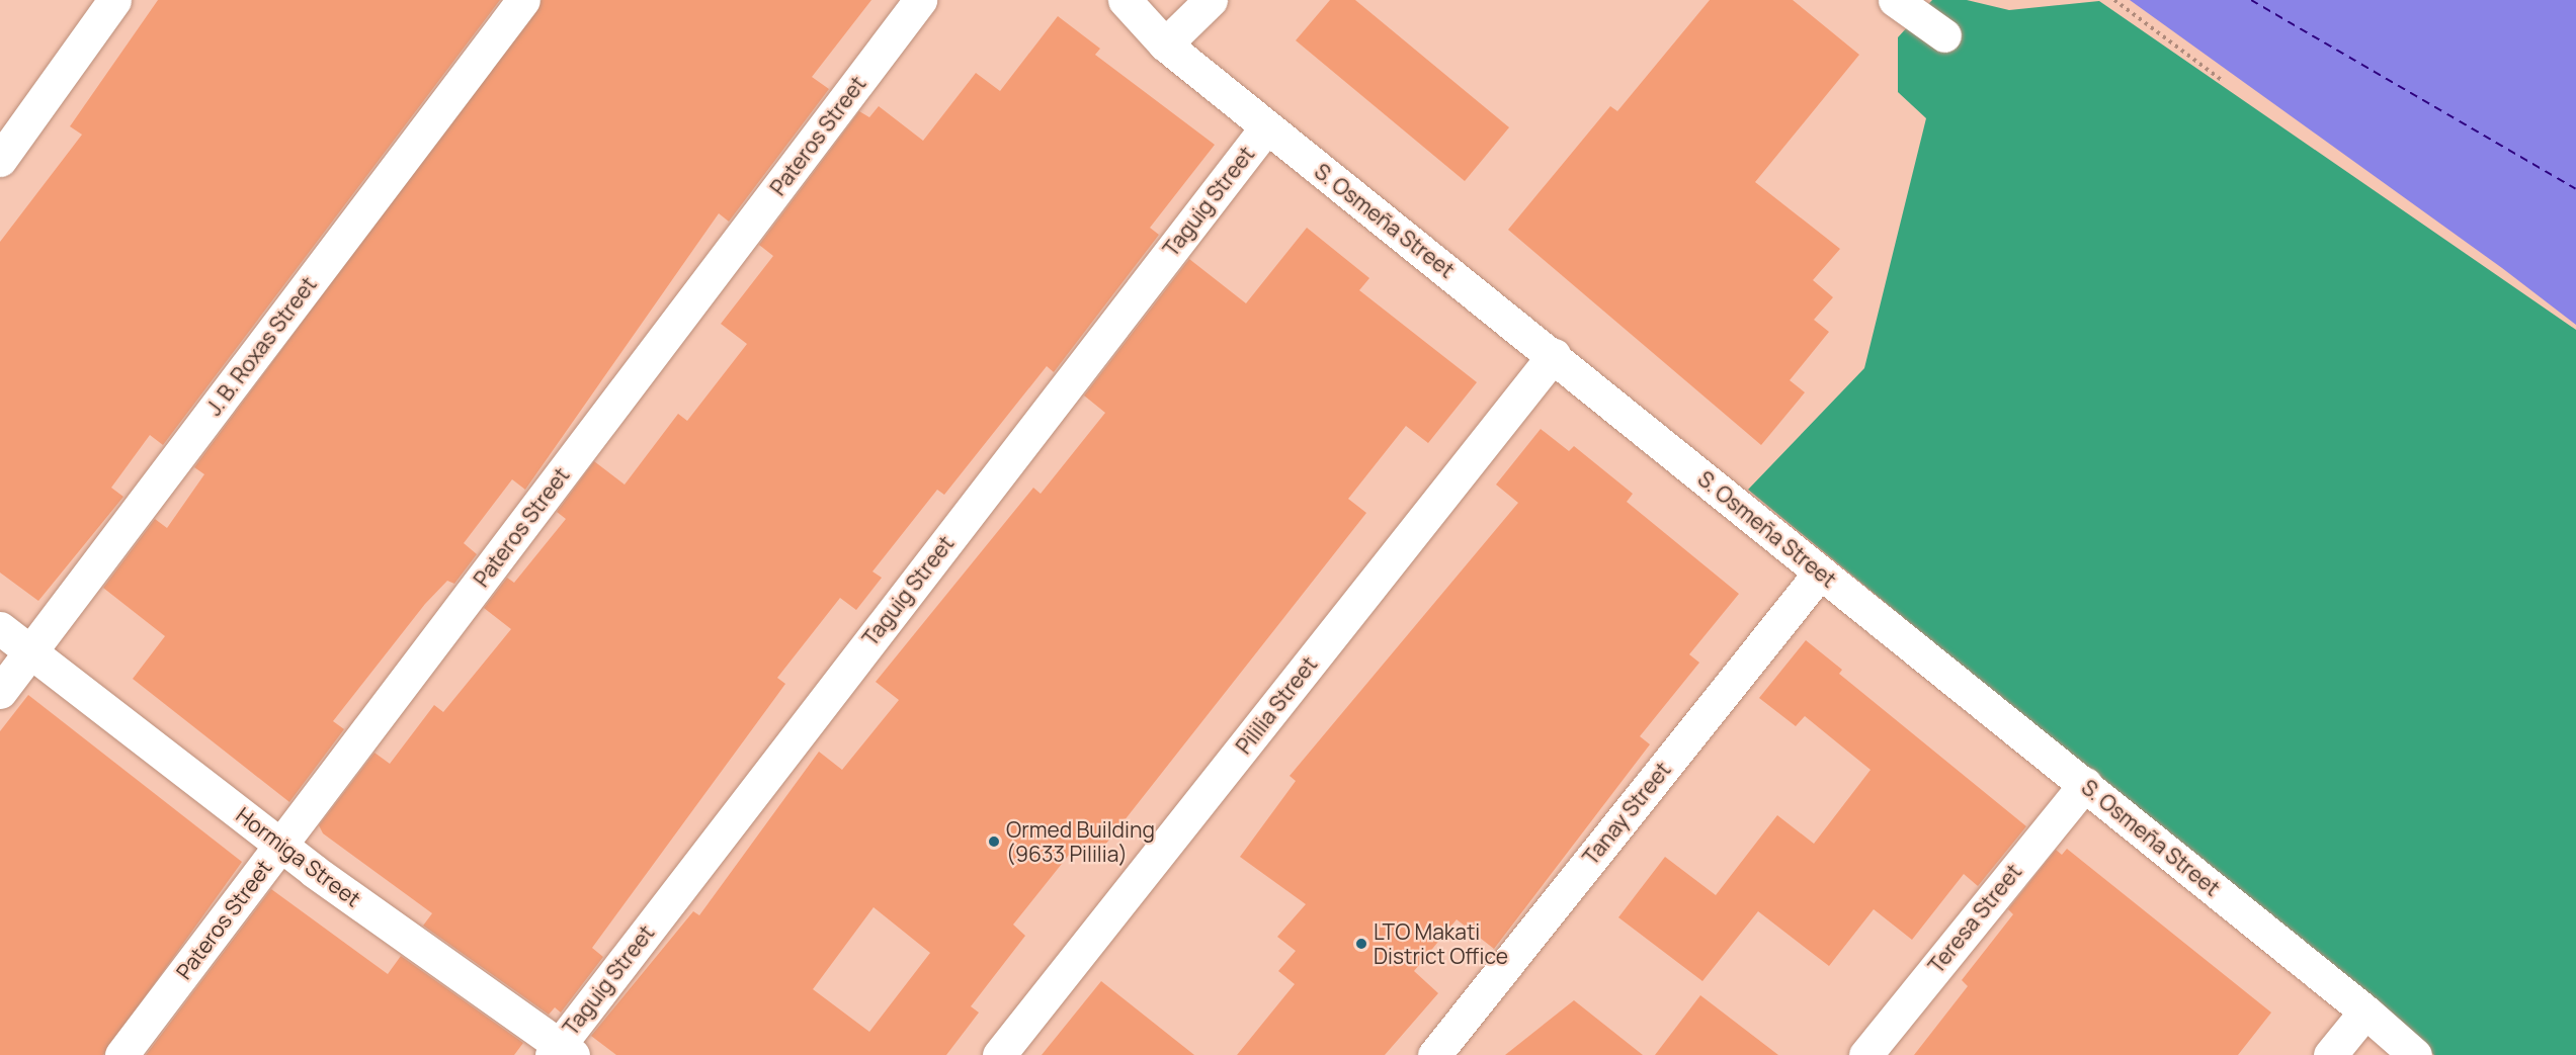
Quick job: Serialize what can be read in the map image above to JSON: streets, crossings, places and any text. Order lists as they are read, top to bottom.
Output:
{
  "streets": {
    "street": [
      "Pateros Street",
      "Taguig Street",
      "S. Osmeña Street",
      "J. B. Roxas Street",
      "Pililia Street",
      "Tanay Street",
      "Hormiga Street",
      "Teresa Street"
    ]
  },
  "crossings": [
    ["Pateros Street", "Hormiga Street"],
    ["Taguig Street", "S. Osmeña Street"],
    ["Taguig Street", "Hormiga Street"],
    ["S. Osmeña Street", "Pililia Street"],
    ["S. Osmeña Street", "Tanay Street"],
    ["S. Osmeña Street", "Teresa Street"],
    ["J. B. Roxas Street", "Hormiga Street"]
  ],
  "places": ["Ormed Building (9633 Pililia)", "LTO Makati District Office"]
}
